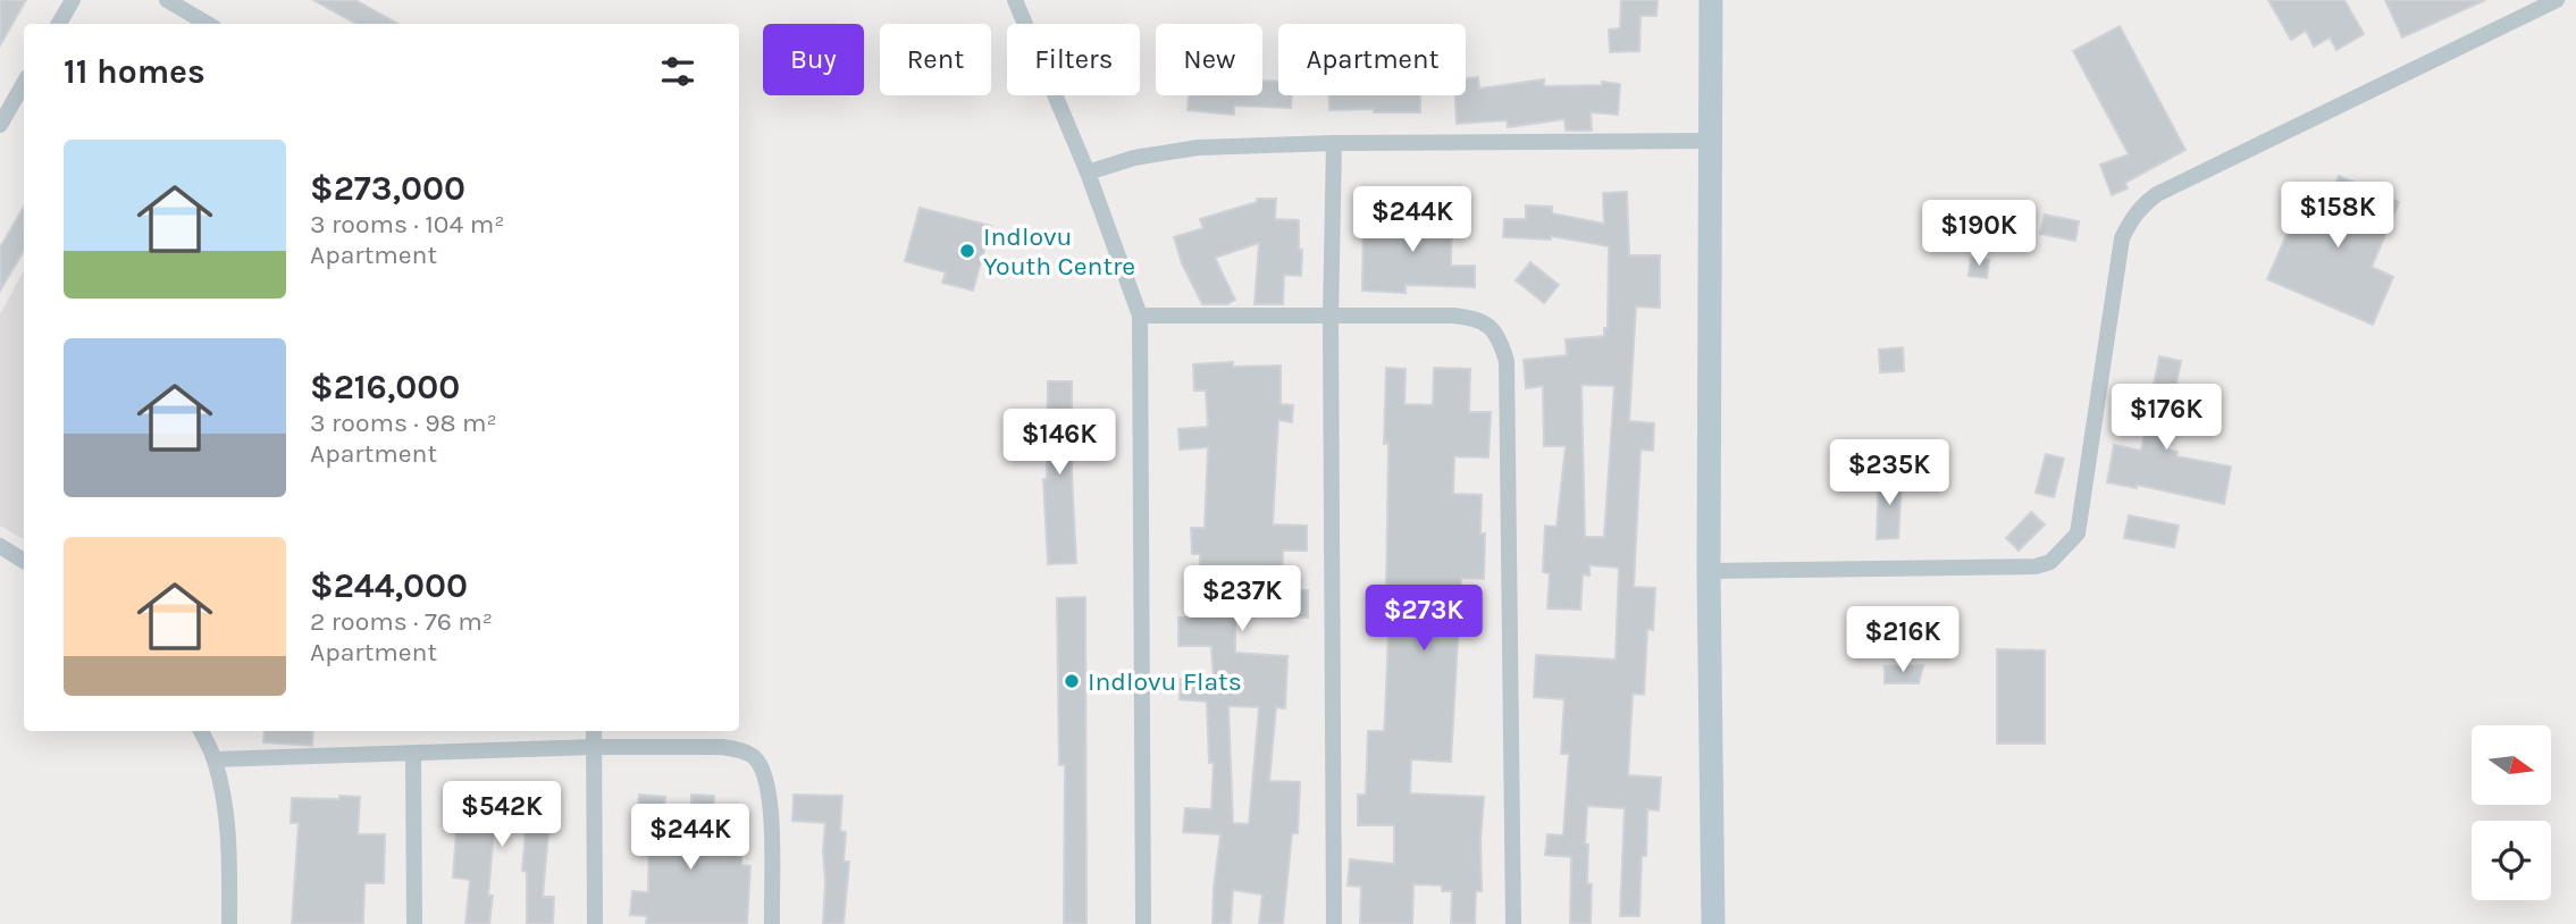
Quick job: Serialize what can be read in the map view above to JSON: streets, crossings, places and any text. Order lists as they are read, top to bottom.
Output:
{
  "places": ["Indlovu Youth Centre", "Indlovu Flats"],
  "north": "right",
  "page": {
    "chip": [
      "Buy",
      "Rent",
      "Filters",
      "New",
      "Apartment"
    ],
    "heading": "11 homes",
    "list": [
      {
        "name": "$273,000",
        "note": "3 rooms · 104 m² · Apartment"
      },
      {
        "name": "$216,000",
        "note": "3 rooms · 98 m² · Apartment"
      },
      {
        "name": "$244,000",
        "note": "2 rooms · 76 m² · Apartment"
      }
    ],
    "price": [
      "$158K",
      "$244K",
      "$190K",
      "$176K",
      "$146K",
      "$235K",
      "$237K",
      "$273K",
      "$216K",
      "$542K",
      "$244K"
    ]
  }
}
